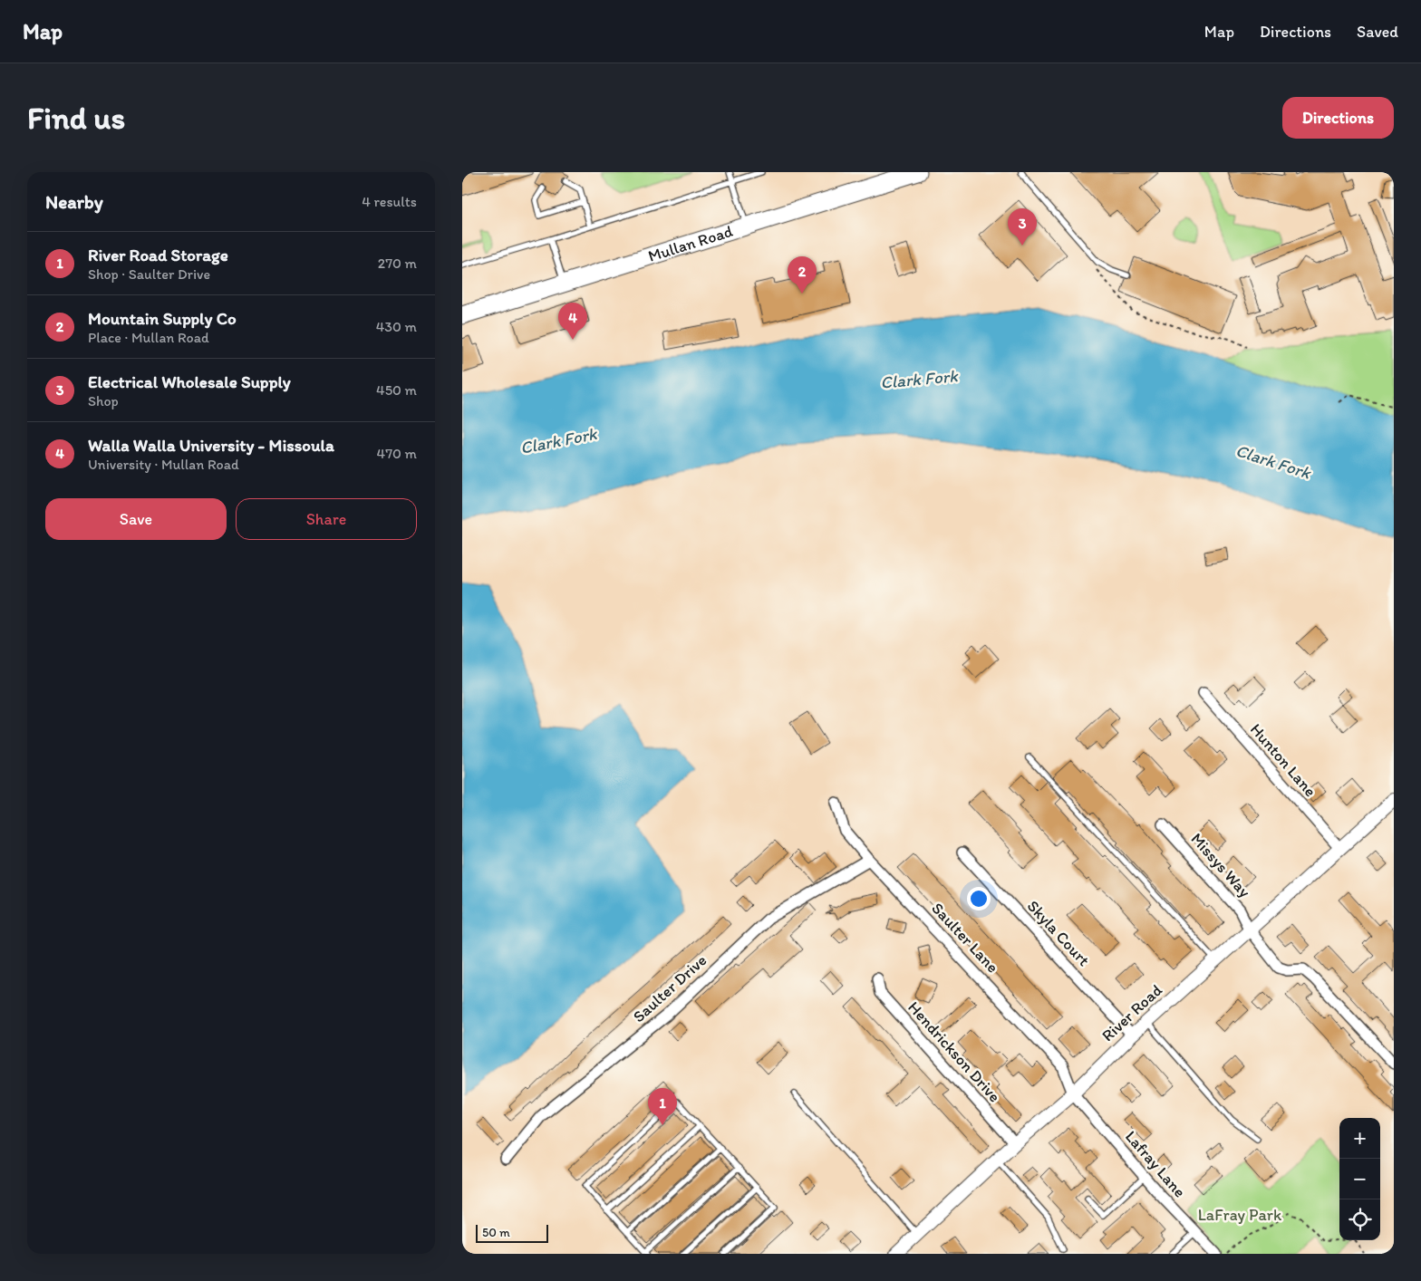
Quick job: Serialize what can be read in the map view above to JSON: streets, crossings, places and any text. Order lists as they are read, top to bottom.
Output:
{
  "streets": {
    "main road": ["Mullan Road"],
    "street": [
      "Hunton Lane",
      "Missys Way",
      "Skyla Court",
      "Saulter Lane",
      "Saulter Drive",
      "River Road",
      "Hendrickson Drive",
      "Lafray Lane"
    ]
  },
  "crossings": [
    ["Hunton Lane", "River Road"],
    ["Missys Way", "River Road"],
    ["Skyla Court", "River Road"],
    ["Saulter Lane", "Saulter Drive"],
    ["Saulter Lane", "River Road"],
    ["Saulter Lane", "Lafray Lane"],
    ["River Road", "Hendrickson Drive"],
    ["River Road", "Lafray Lane"]
  ],
  "water": ["Clark Fork"],
  "parks": ["LaFray Park"],
  "scale_bar": "50 m",
  "page": {
    "header": "Map",
    "nav": ["Map", "Directions", "Saved"],
    "buttons": [
      "Directions",
      ["Save", "Share"]
    ],
    "title": "Find us",
    "heading": ["Nearby", "4 results"],
    "pins": [
      "3",
      "2",
      "4",
      "1"
    ],
    "list": [
      {
        "mark": "1",
        "name": "River Road Storage",
        "note": "Shop · Saulter Drive",
        "value": "270 m"
      },
      {
        "mark": "2",
        "name": "Mountain Supply Co",
        "note": "Place · Mullan Road",
        "value": "430 m"
      },
      {
        "mark": "3",
        "name": "Electrical Wholesale Supply",
        "note": "Shop",
        "value": "450 m"
      },
      {
        "mark": "4",
        "name": "Walla Walla University - Missoula",
        "note": "University · Mullan Road",
        "value": "470 m"
      }
    ],
    "map_buttons": ["+", "−"],
    "scale": "50 m"
  }
}
